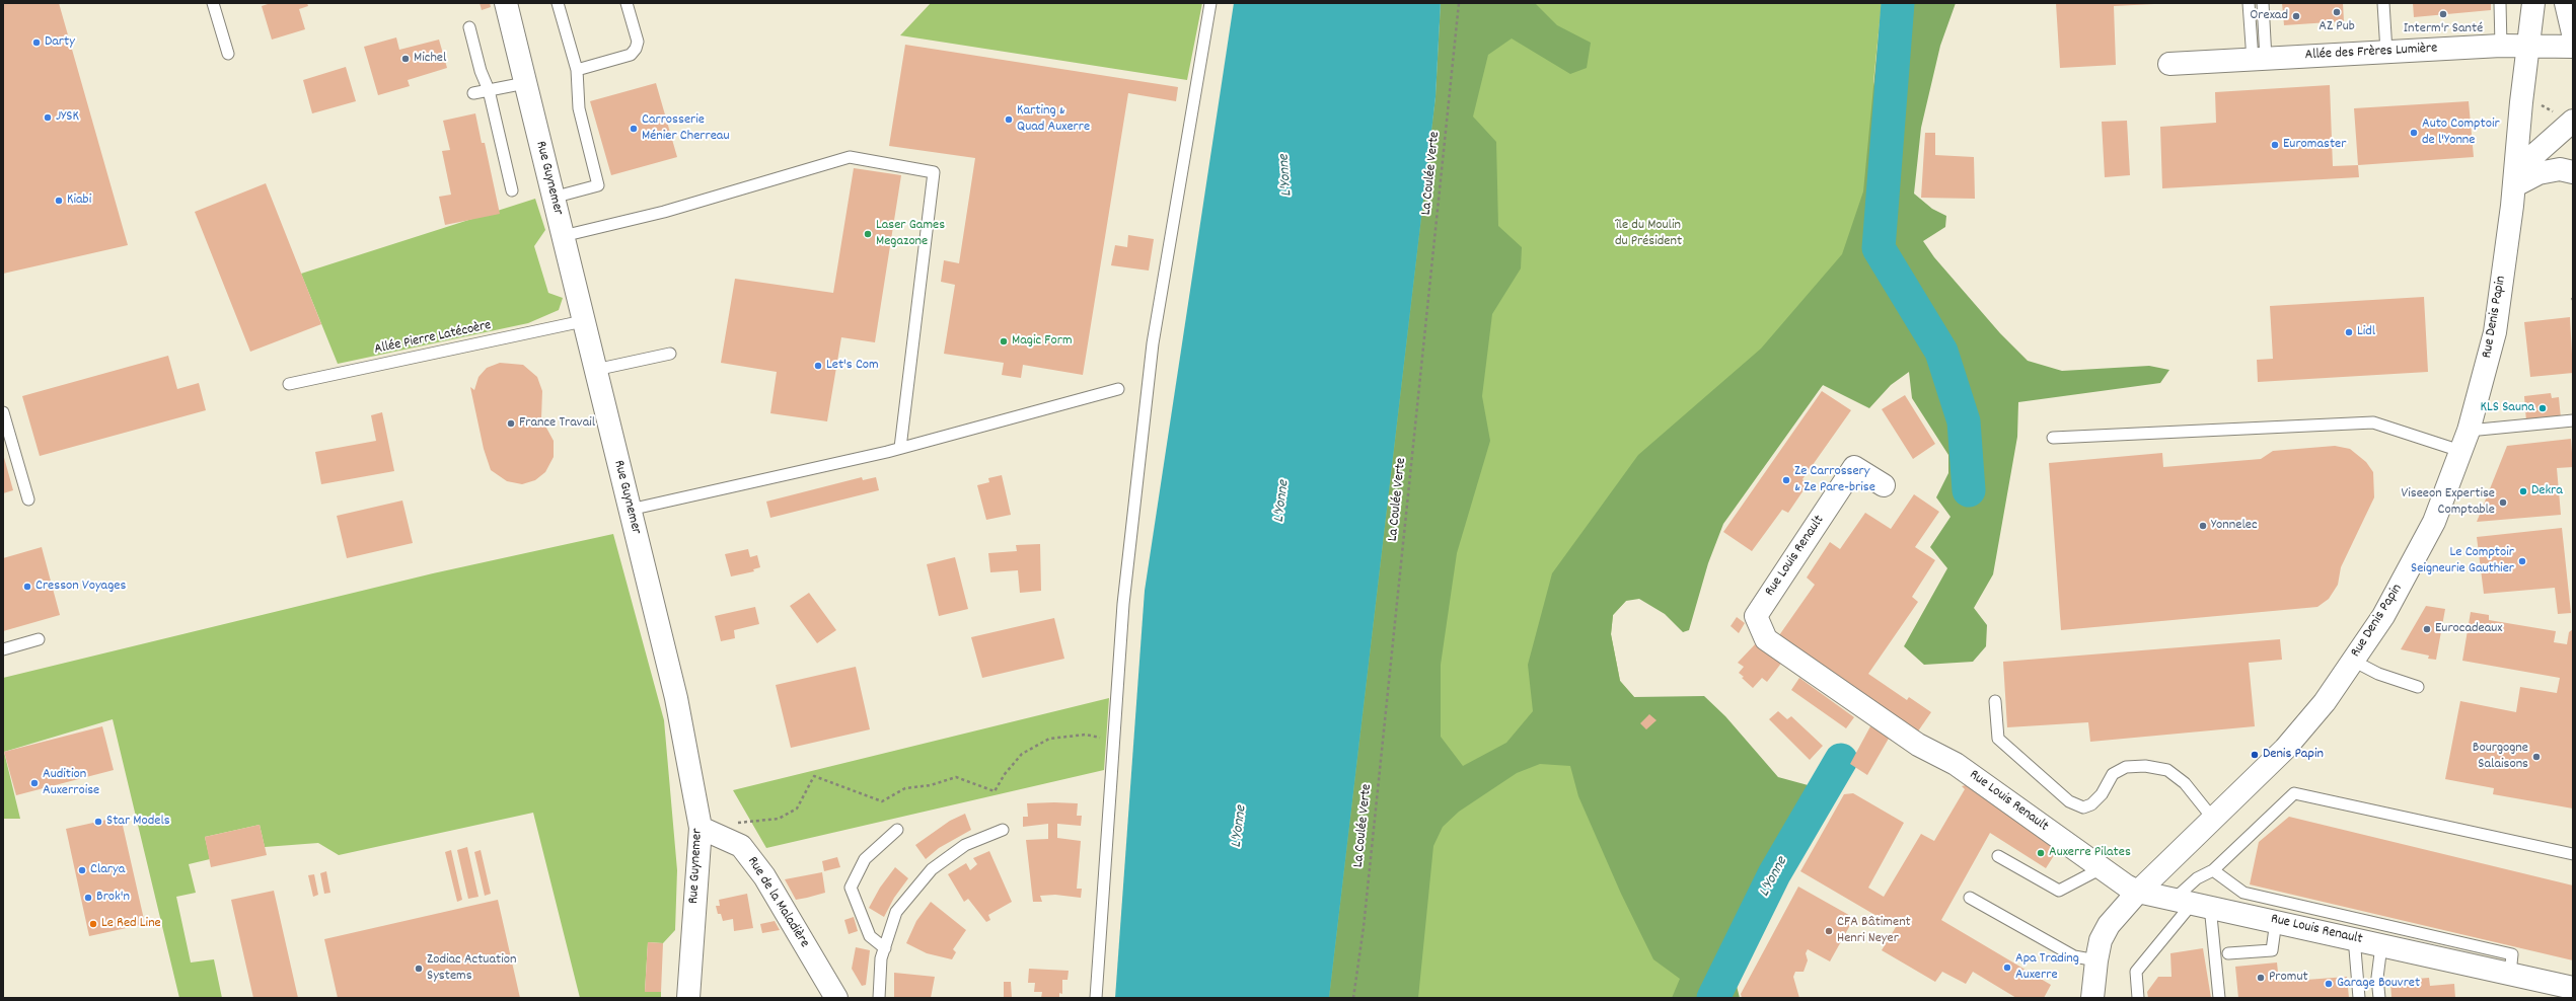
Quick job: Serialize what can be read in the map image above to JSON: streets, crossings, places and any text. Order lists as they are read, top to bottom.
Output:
{
  "streets": {
    "street": [
      "Allée des Frères Lumière",
      "Rue Guynemer",
      "Rue Denis Papin",
      "Rue Louis Renault",
      "Rue de la Maladière"
    ],
    "lane": ["Allée Pierre Latécoère"],
    "path": ["La Coulée Verte"]
  },
  "crossings": [
    ["Allée des Frères Lumière", "Rue Denis Papin"],
    ["Rue Guynemer", "Allée Pierre Latécoère"],
    ["Rue Guynemer", "Rue de la Maladière"],
    ["Rue Denis Papin", "Rue Louis Renault"]
  ],
  "water": ["L'Yonne"],
  "parks": ["île du Moulin du Président"],
  "places": [
    "AZ Pub",
    "Interm'r Santé",
    "Orexad",
    "Darty",
    "Michel",
    "JYSK",
    "Karting & Quad Auxerre",
    "Carrosserie Ménier Cherreau",
    "Auto Comptoir de l'Yonne",
    "Euromaster",
    "Kiabi",
    "Laser Games Megazone",
    "Lidl",
    "Magic Form",
    "Let's Com",
    "KLS Sauna",
    "France Travail",
    "Ze Carrossery & Ze Pare-brise",
    "Dekra",
    "Viseeon Expertise Comptable",
    "Yonnelec",
    "Le Comptoir Seigneurie Gauthier",
    "Cresson Voyages",
    "Eurocadeaux",
    "Denis Papin",
    "Bourgogne Salaisons",
    "Audition Auxerroise",
    "Star Models",
    "Auxerre Pilates",
    "Clarya",
    "Brok'n",
    "Le Red Line",
    "CFA Bâtiment Henri Neyer",
    "Apa Trading Auxerre",
    "Zodiac Actuation Systems",
    "Promut",
    "Garage Bouvret"
  ]
}
